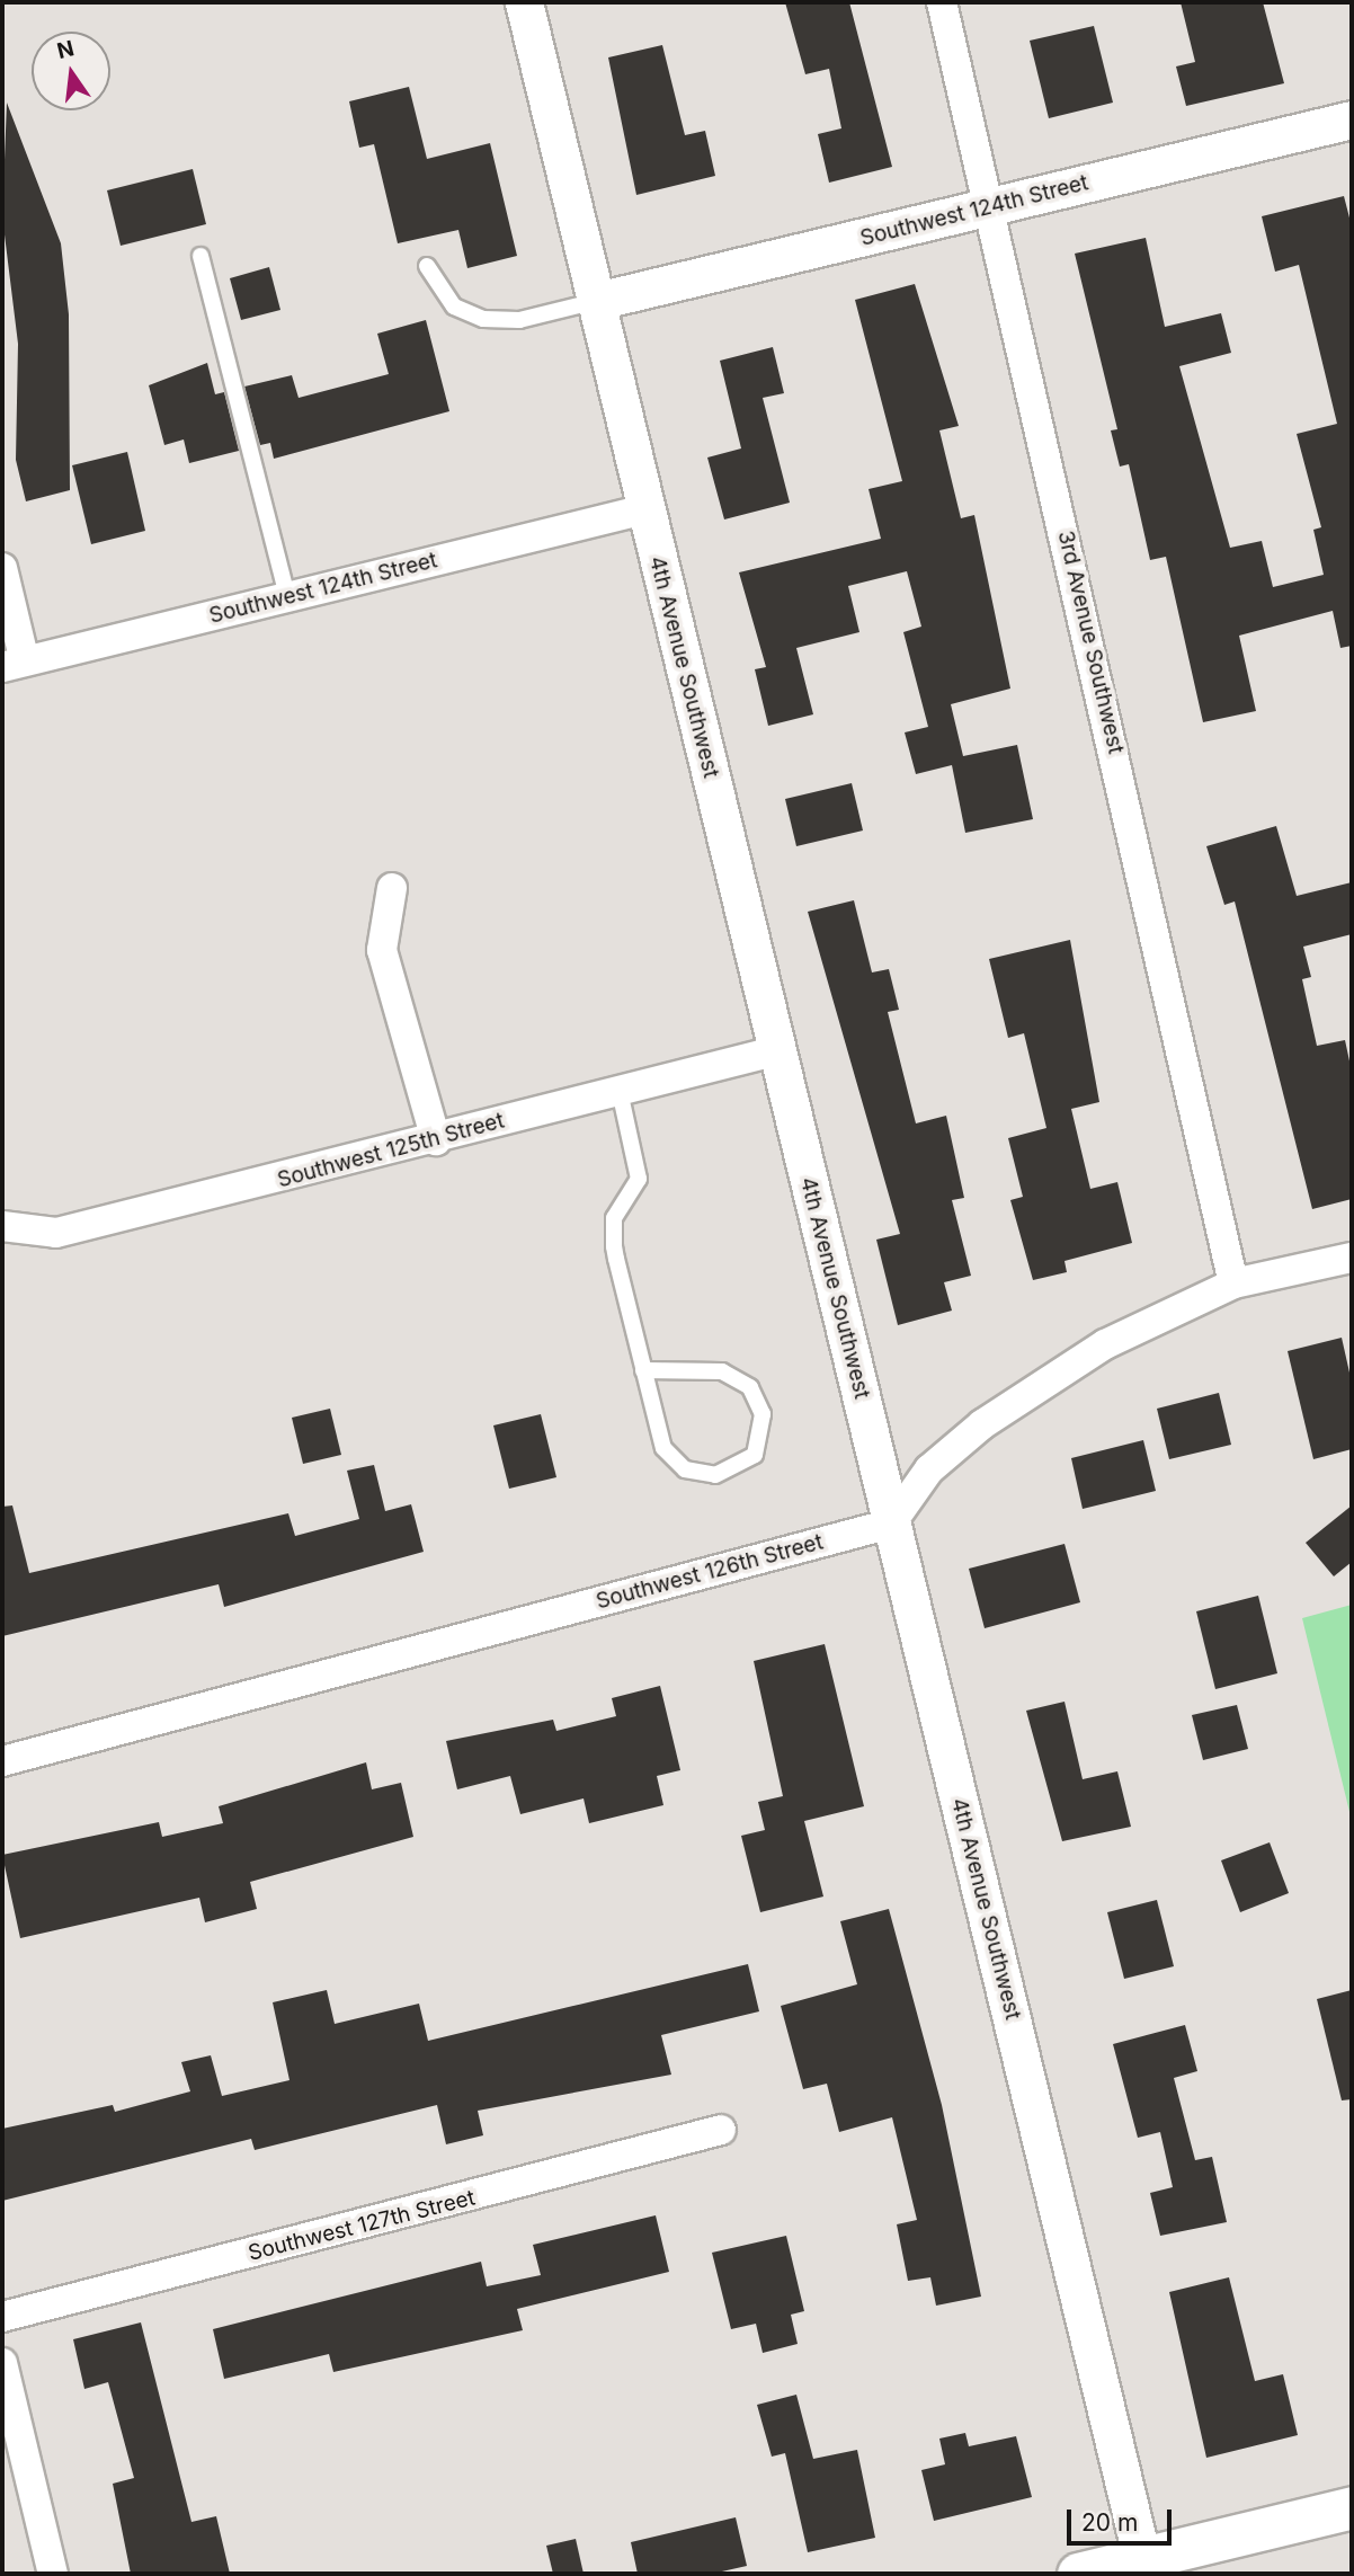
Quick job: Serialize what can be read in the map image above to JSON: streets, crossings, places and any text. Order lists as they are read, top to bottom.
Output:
{
  "streets": {
    "street": [
      "Southwest 124th Street",
      "3rd Avenue Southwest",
      "4th Avenue Southwest",
      "Southwest 125th Street",
      "Southwest 126th Street",
      "Southwest 127th Street"
    ]
  },
  "crossings": [
    ["Southwest 124th Street", "3rd Avenue Southwest"],
    ["Southwest 124th Street", "4th Avenue Southwest"],
    ["4th Avenue Southwest", "Southwest 125th Street"],
    ["4th Avenue Southwest", "Southwest 126th Street"]
  ],
  "scale_bar": "20 m",
  "north": "top"
}
